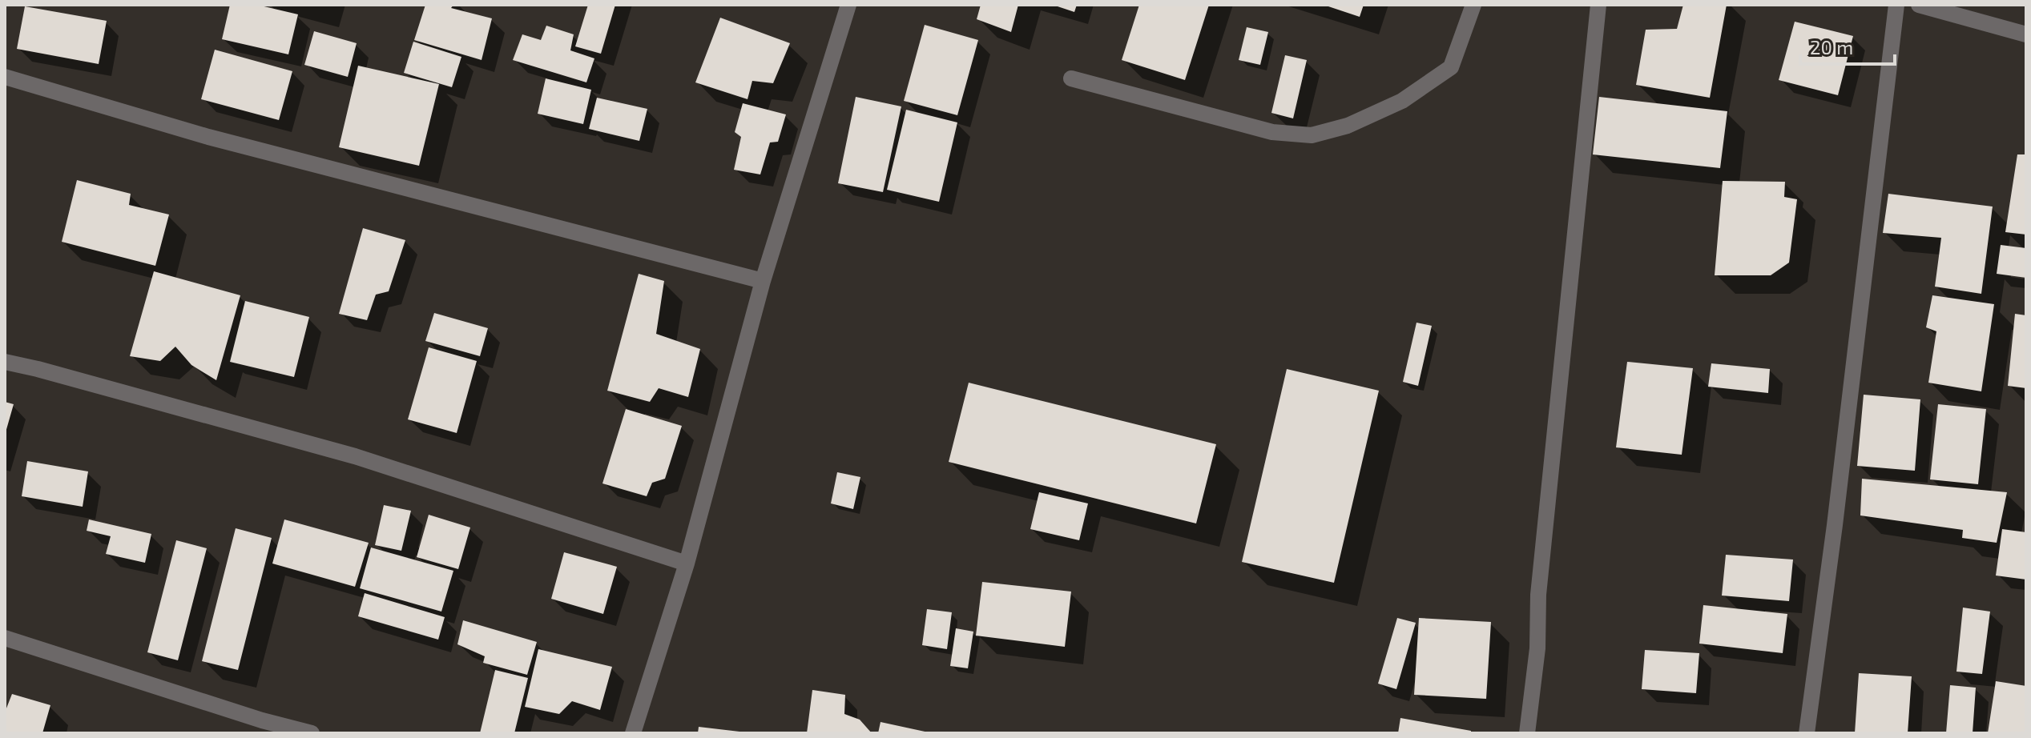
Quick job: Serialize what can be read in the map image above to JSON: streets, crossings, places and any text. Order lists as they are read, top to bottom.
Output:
{
  "scale_bar": "20 m"
}
